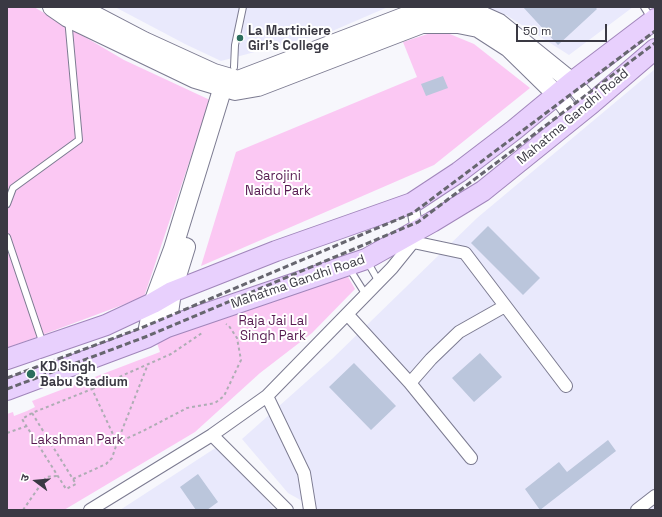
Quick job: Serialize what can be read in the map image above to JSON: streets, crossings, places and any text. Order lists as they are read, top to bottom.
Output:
{
  "streets": {
    "main road": ["Mahatma Gandhi Road"]
  },
  "parks": ["Sarojini Naidu Park", "Raja Jai Lal Singh Park", "Lakshman Park"],
  "places": ["La Martiniere Girl's College", "KD Singh Babu Stadium"],
  "scale_bar": "50 m",
  "north": "left"
}
